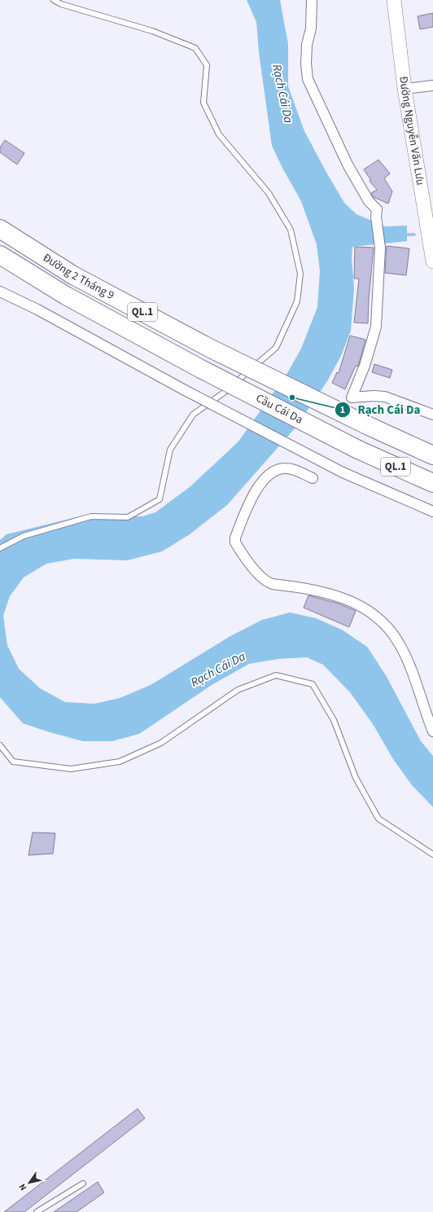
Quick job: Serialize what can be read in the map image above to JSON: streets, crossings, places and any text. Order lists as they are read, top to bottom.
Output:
{
  "streets": {
    "highway": ["Đường 2 Tháng 9", "QL.1", "Cầu Cái Da"],
    "street": ["Đường Nguyễn Văn Lưu"]
  },
  "crossings": [
    ["Đường 2 Tháng 9", "Cầu Cái Da"]
  ],
  "water": ["Rạch Cái Da"],
  "places": ["Rạch Cái Da"],
  "north": "bottom left"
}
